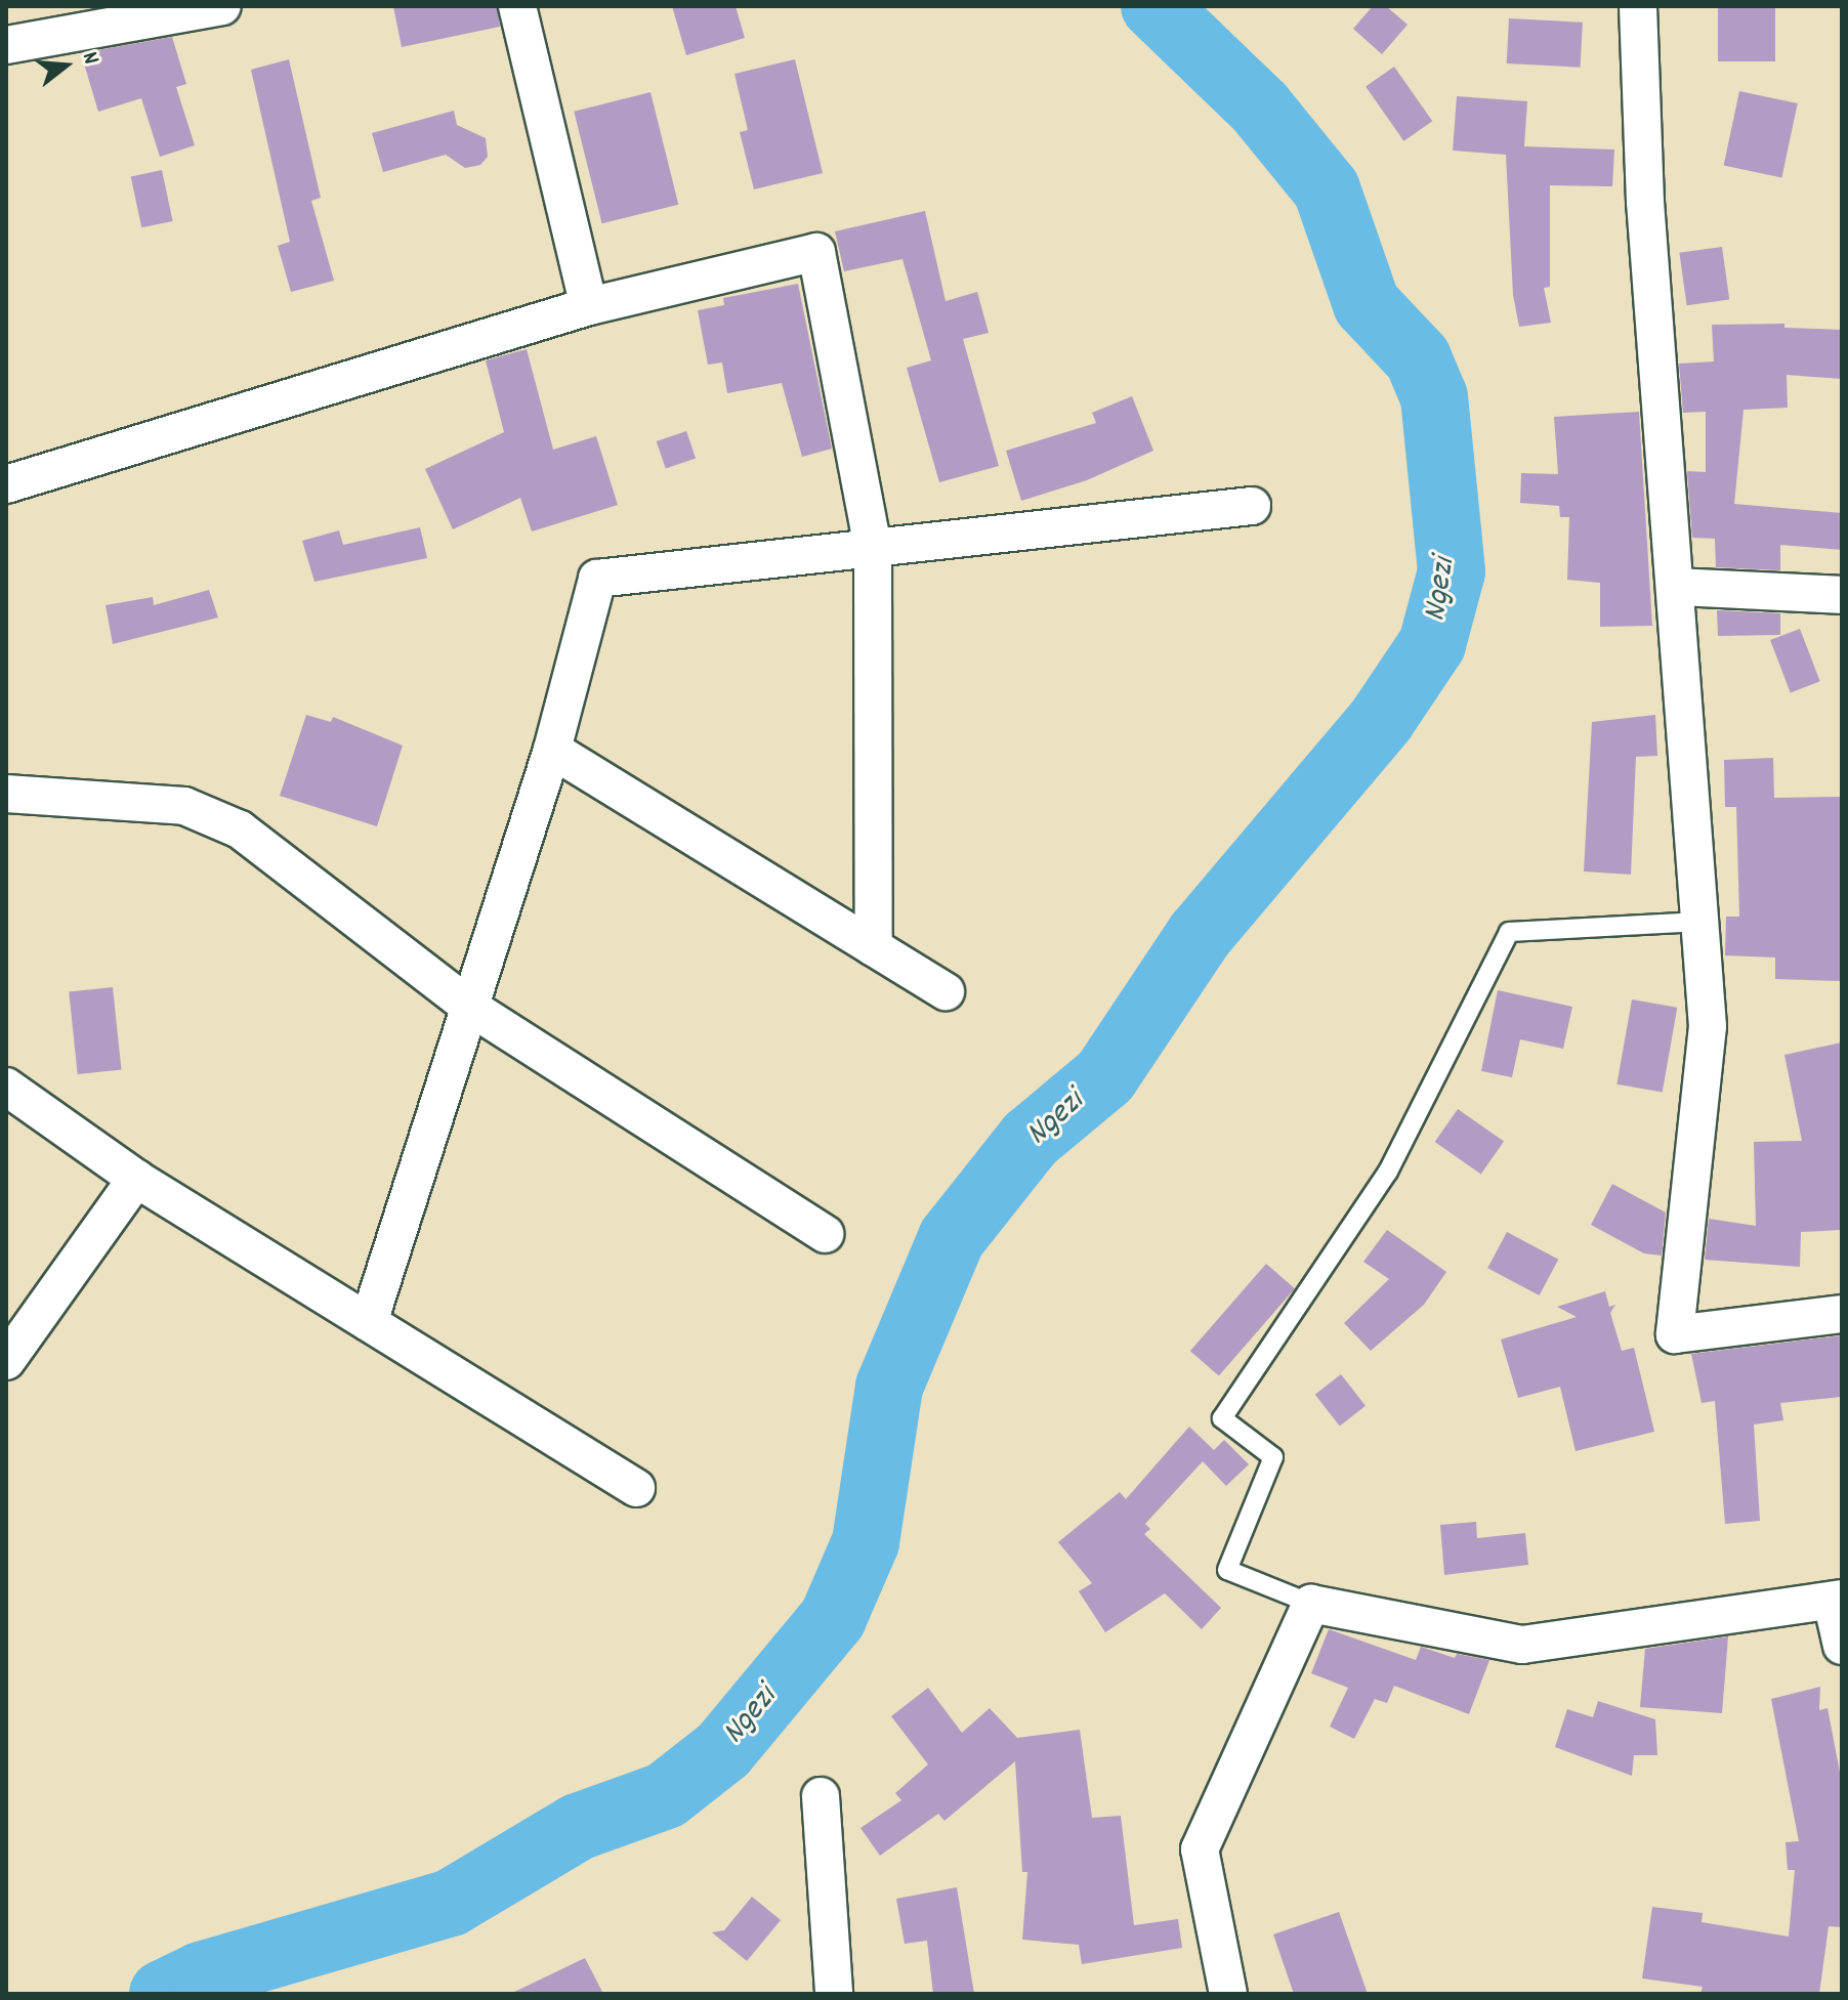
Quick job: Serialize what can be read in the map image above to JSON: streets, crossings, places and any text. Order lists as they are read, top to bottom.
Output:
{
  "water": ["Ngezi"],
  "north": "right"
}
